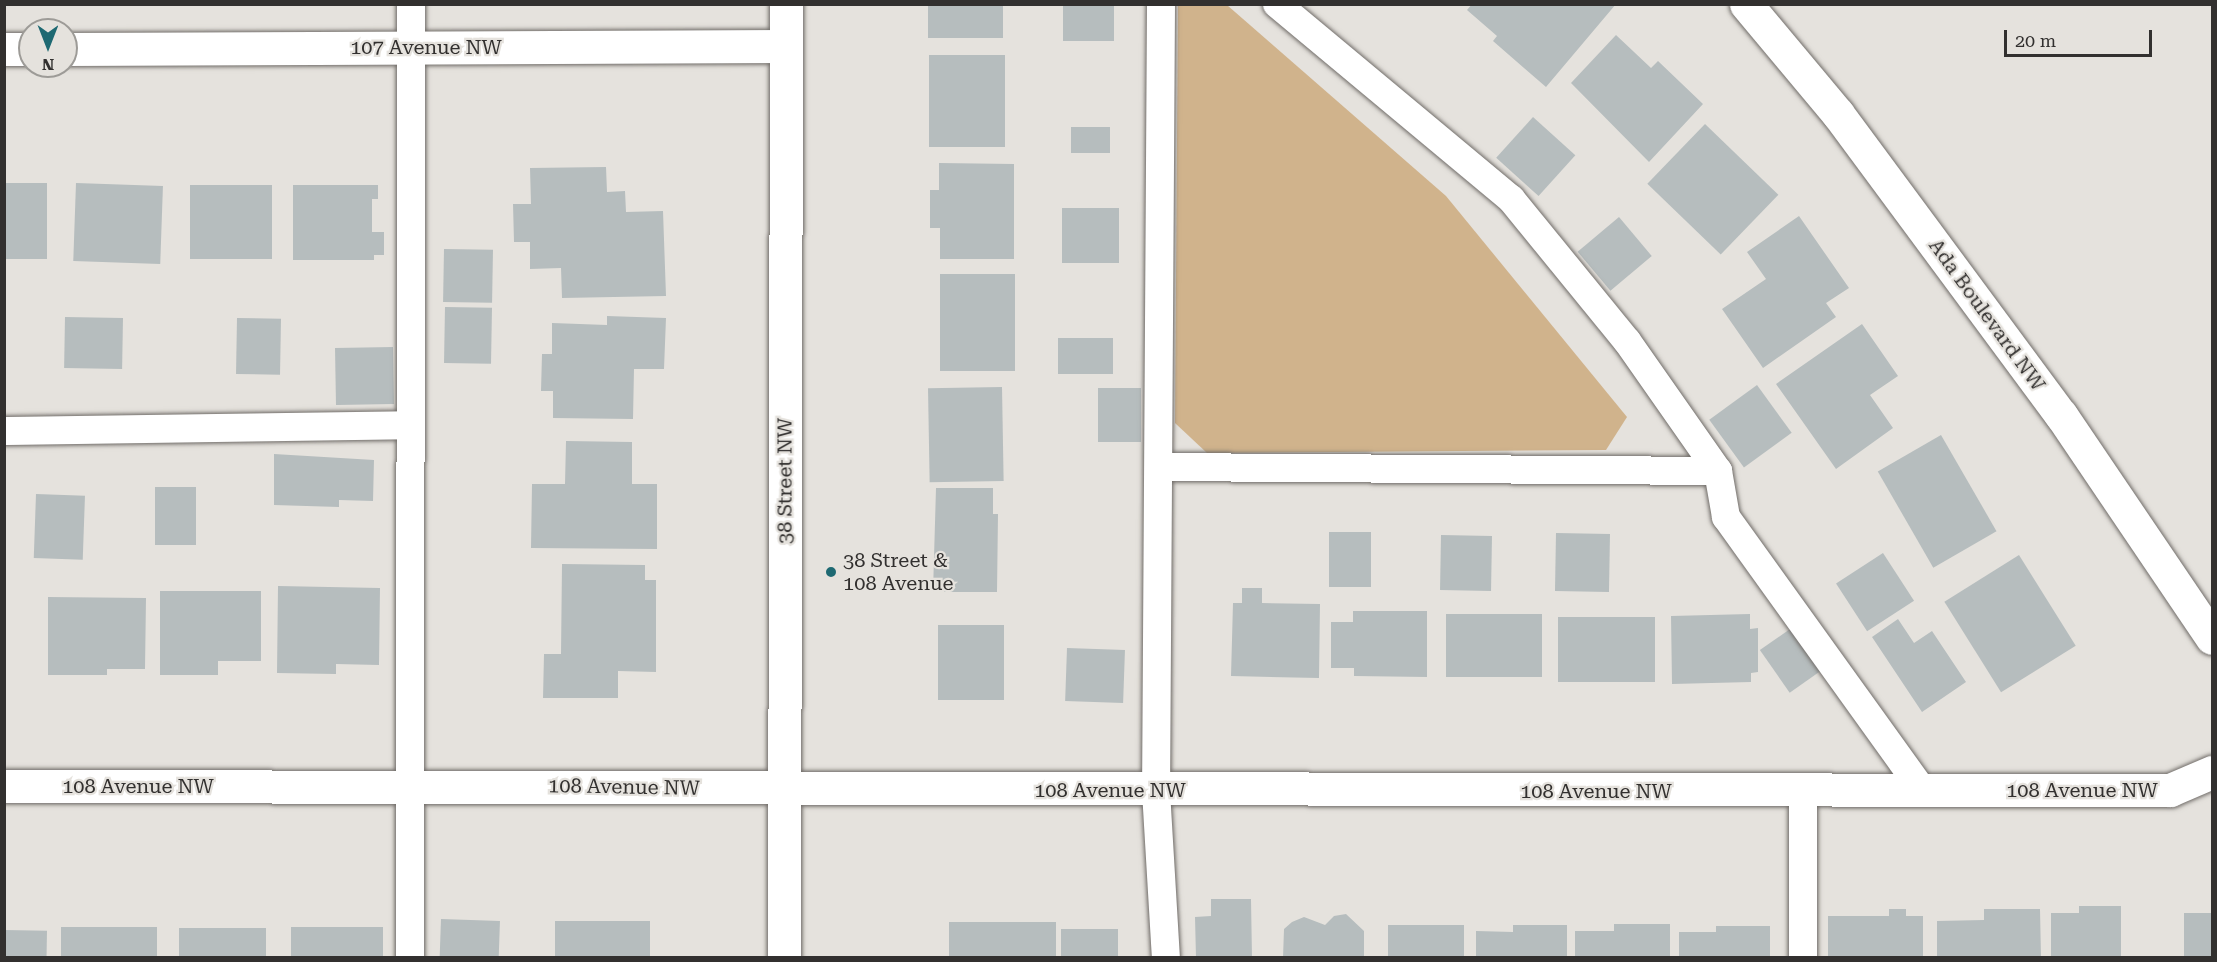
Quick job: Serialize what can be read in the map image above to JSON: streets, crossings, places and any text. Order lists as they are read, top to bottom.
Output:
{
  "streets": {
    "street": [
      "107 Avenue NW",
      "Ada Boulevard NW",
      "38 Street NW",
      "108 Avenue NW"
    ]
  },
  "crossings": [
    ["107 Avenue NW", "38 Street NW"],
    ["38 Street NW", "108 Avenue NW"]
  ],
  "places": ["38 Street & 108 Avenue"],
  "scale_bar": "20 m",
  "north": "bottom"
}
